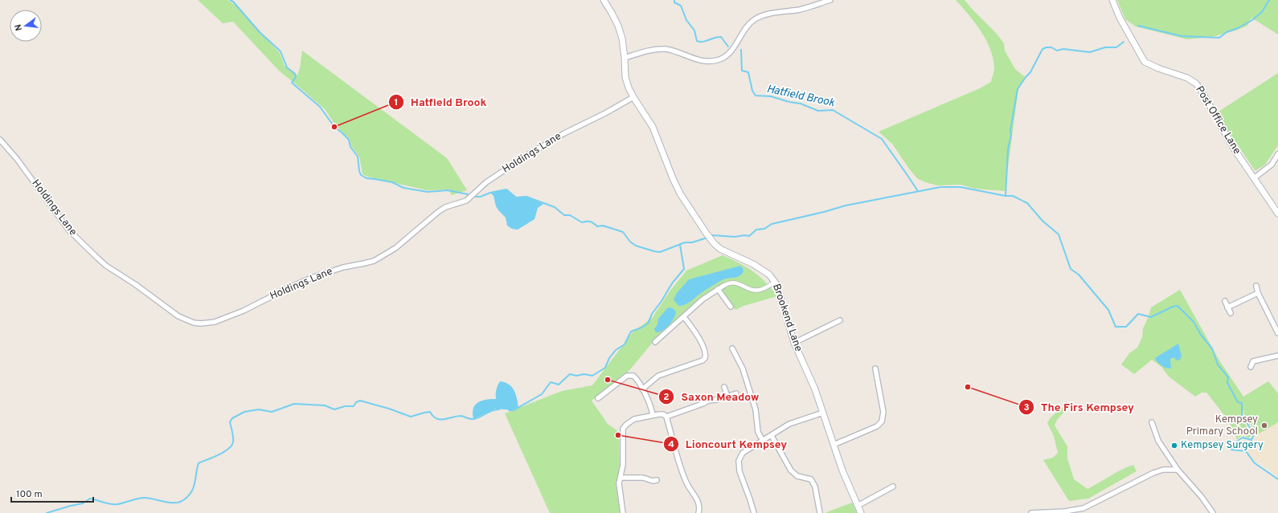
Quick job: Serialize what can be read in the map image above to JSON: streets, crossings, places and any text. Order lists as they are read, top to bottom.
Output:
{
  "streets": {
    "street": ["Post Office Lane", "Holdings Lane", "Brookend Lane"]
  },
  "crossings": [
    ["Holdings Lane", "Brookend Lane"]
  ],
  "water": ["Hatfield Brook"],
  "places": [
    "Hatfield Brook",
    "Saxon Meadow",
    "The Firs Kempsey",
    "Kempsey Primary School",
    "Lioncourt Kempsey",
    "Kempsey Surgery"
  ],
  "scale_bar": "100 m",
  "north": "left"
}
